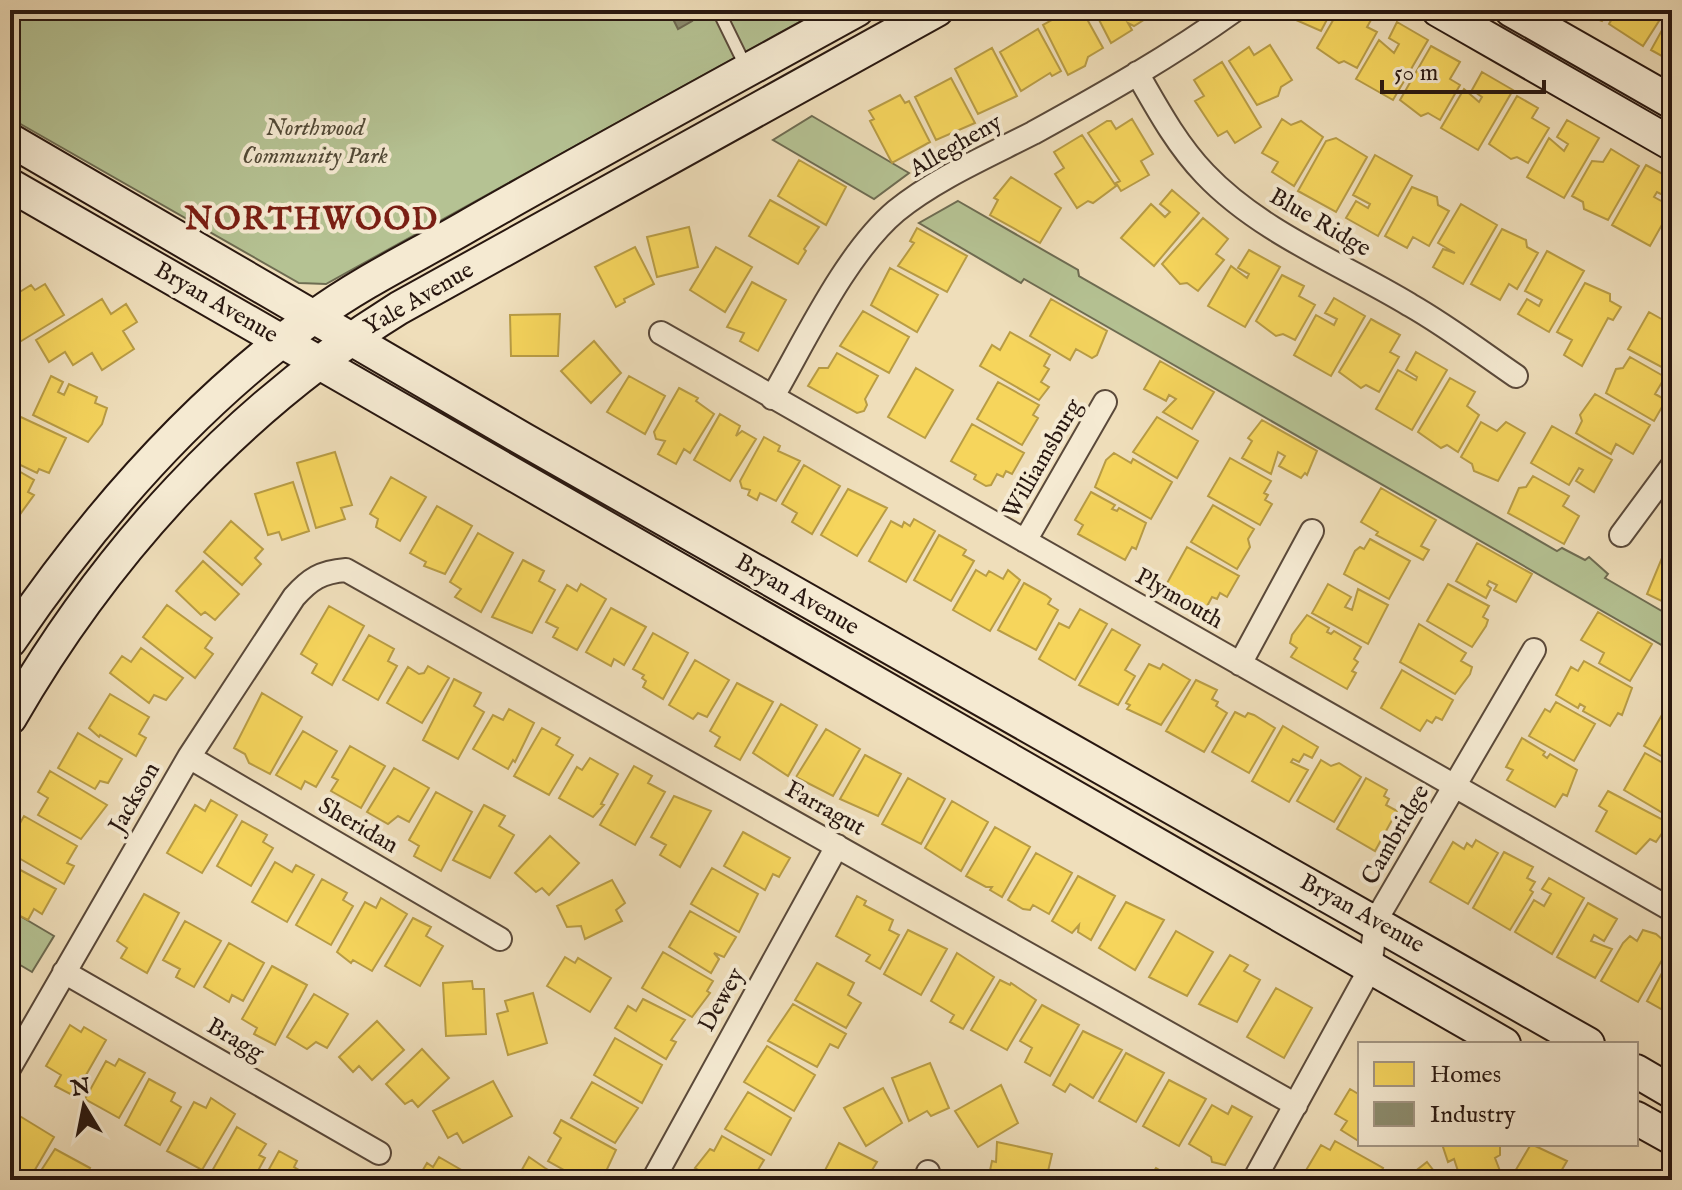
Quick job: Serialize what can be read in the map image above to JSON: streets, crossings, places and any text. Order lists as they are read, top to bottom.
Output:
{
  "streets": {
    "main road": ["Yale Avenue", "Bryan Avenue"],
    "street": [
      "Allegheny",
      "Blue Ridge",
      "Williamsburg",
      "Plymouth",
      "Jackson",
      "Farragut",
      "Sheridan",
      "Cambridge",
      "Dewey",
      "Bragg"
    ]
  },
  "crossings": [
    ["Allegheny", "Blue Ridge"],
    ["Allegheny", "Plymouth"],
    ["Yale Avenue", "Bryan Avenue"],
    ["Bryan Avenue", "Cambridge"],
    ["Williamsburg", "Plymouth"],
    ["Plymouth", "Cambridge"],
    ["Jackson", "Farragut"],
    ["Jackson", "Sheridan"],
    ["Jackson", "Bragg"],
    ["Farragut", "Cambridge"],
    ["Farragut", "Dewey"]
  ],
  "districts": ["NORTHWOOD"],
  "parks": ["Northwood Community Park"],
  "legend": ["Homes", "Industry"],
  "scale_bar": "50 m",
  "north": "top"
}
